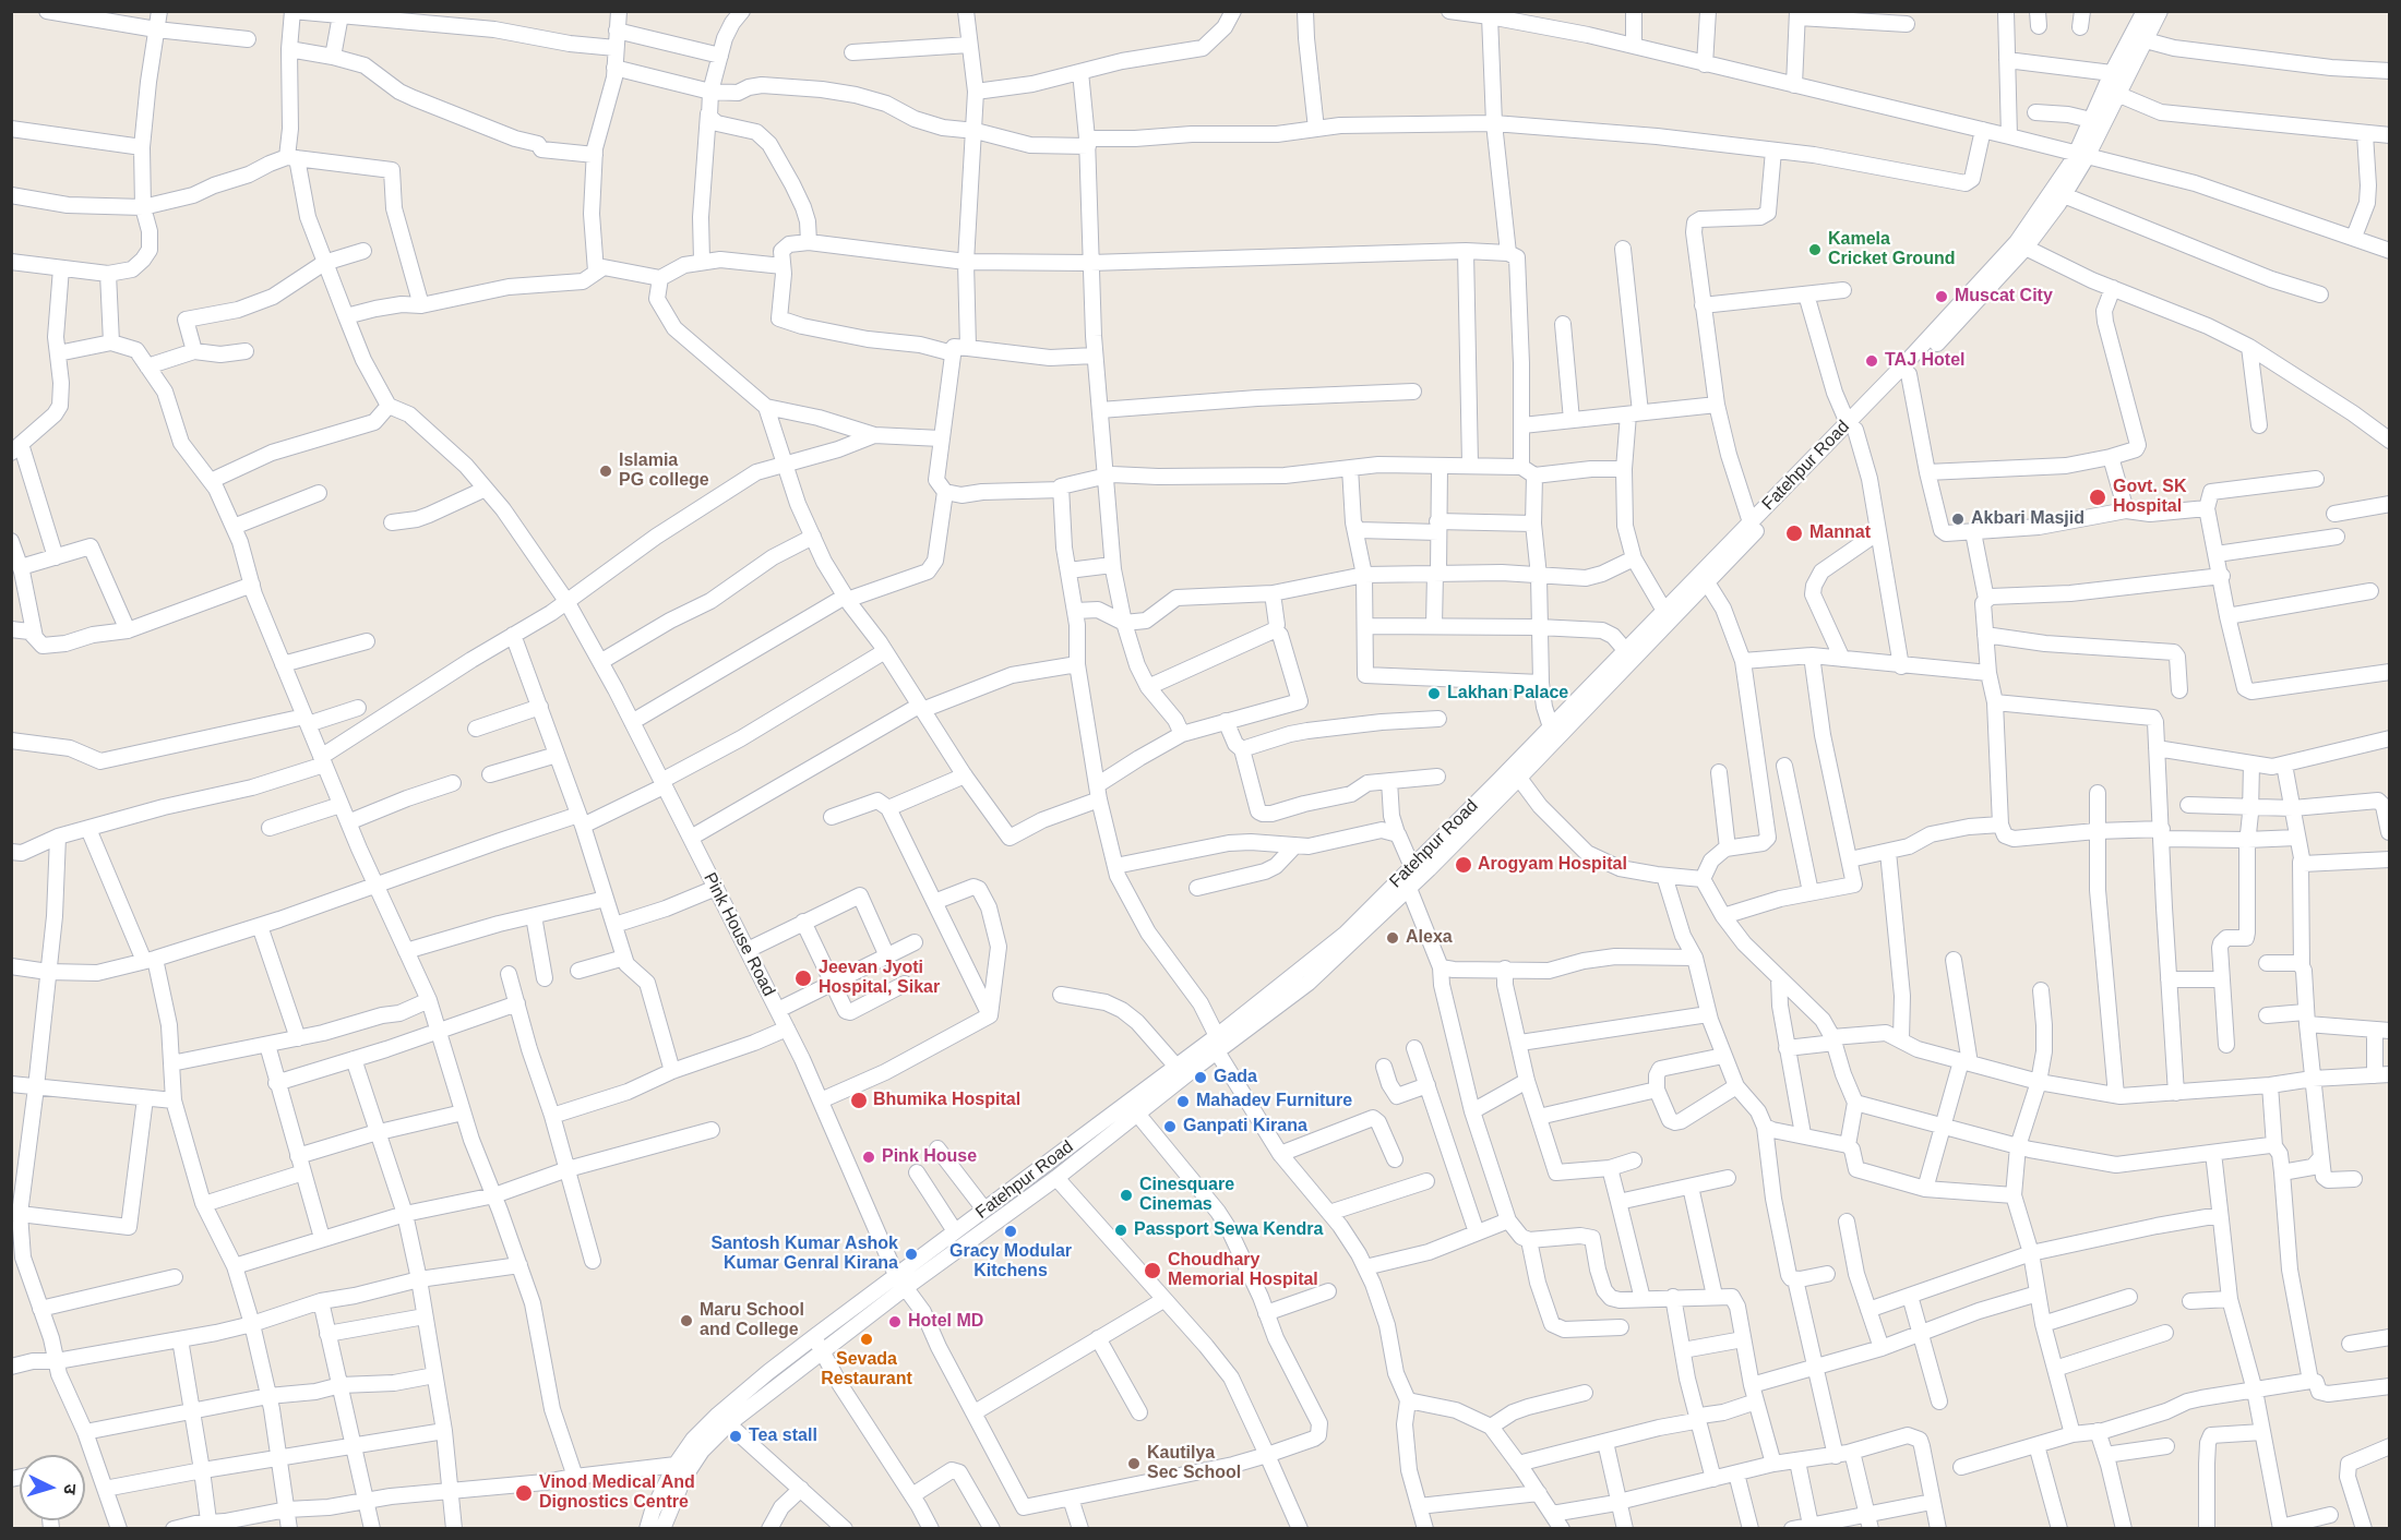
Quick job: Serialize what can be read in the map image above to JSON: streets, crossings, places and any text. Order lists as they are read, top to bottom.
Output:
{
  "streets": {
    "street": ["Fatehpur Road", "Pink House Road"]
  },
  "crossings": [
    ["Fatehpur Road", "Pink House Road"]
  ],
  "places": [
    "Kamela Cricket Ground",
    "Muscat City",
    "TAJ Hotel",
    "Islamia PG college",
    "Govt. SK Hospital",
    "Akbari Masjid",
    "Mannat",
    "Lakhan Palace",
    "Arogyam Hospital",
    "Alexa",
    "Jeevan Jyoti Hospital, Sikar",
    "Gada",
    "Bhumika Hospital",
    "Mahadev Furniture",
    "Ganpati Kirana",
    "Pink House",
    "Cinesquare Cinemas",
    "Passport Sewa Kendra",
    "Gracy Modular Kitchens",
    "Santosh Kumar Ashok Kumar Genral Kirana",
    "Choudhary Memorial Hospital",
    "Maru School and College",
    "Hotel MD",
    "Sevada Restaurant",
    "Tea stall",
    "Kautilya Sec School",
    "Vinod Medical And Dignostics Centre"
  ],
  "north": "right"
}
